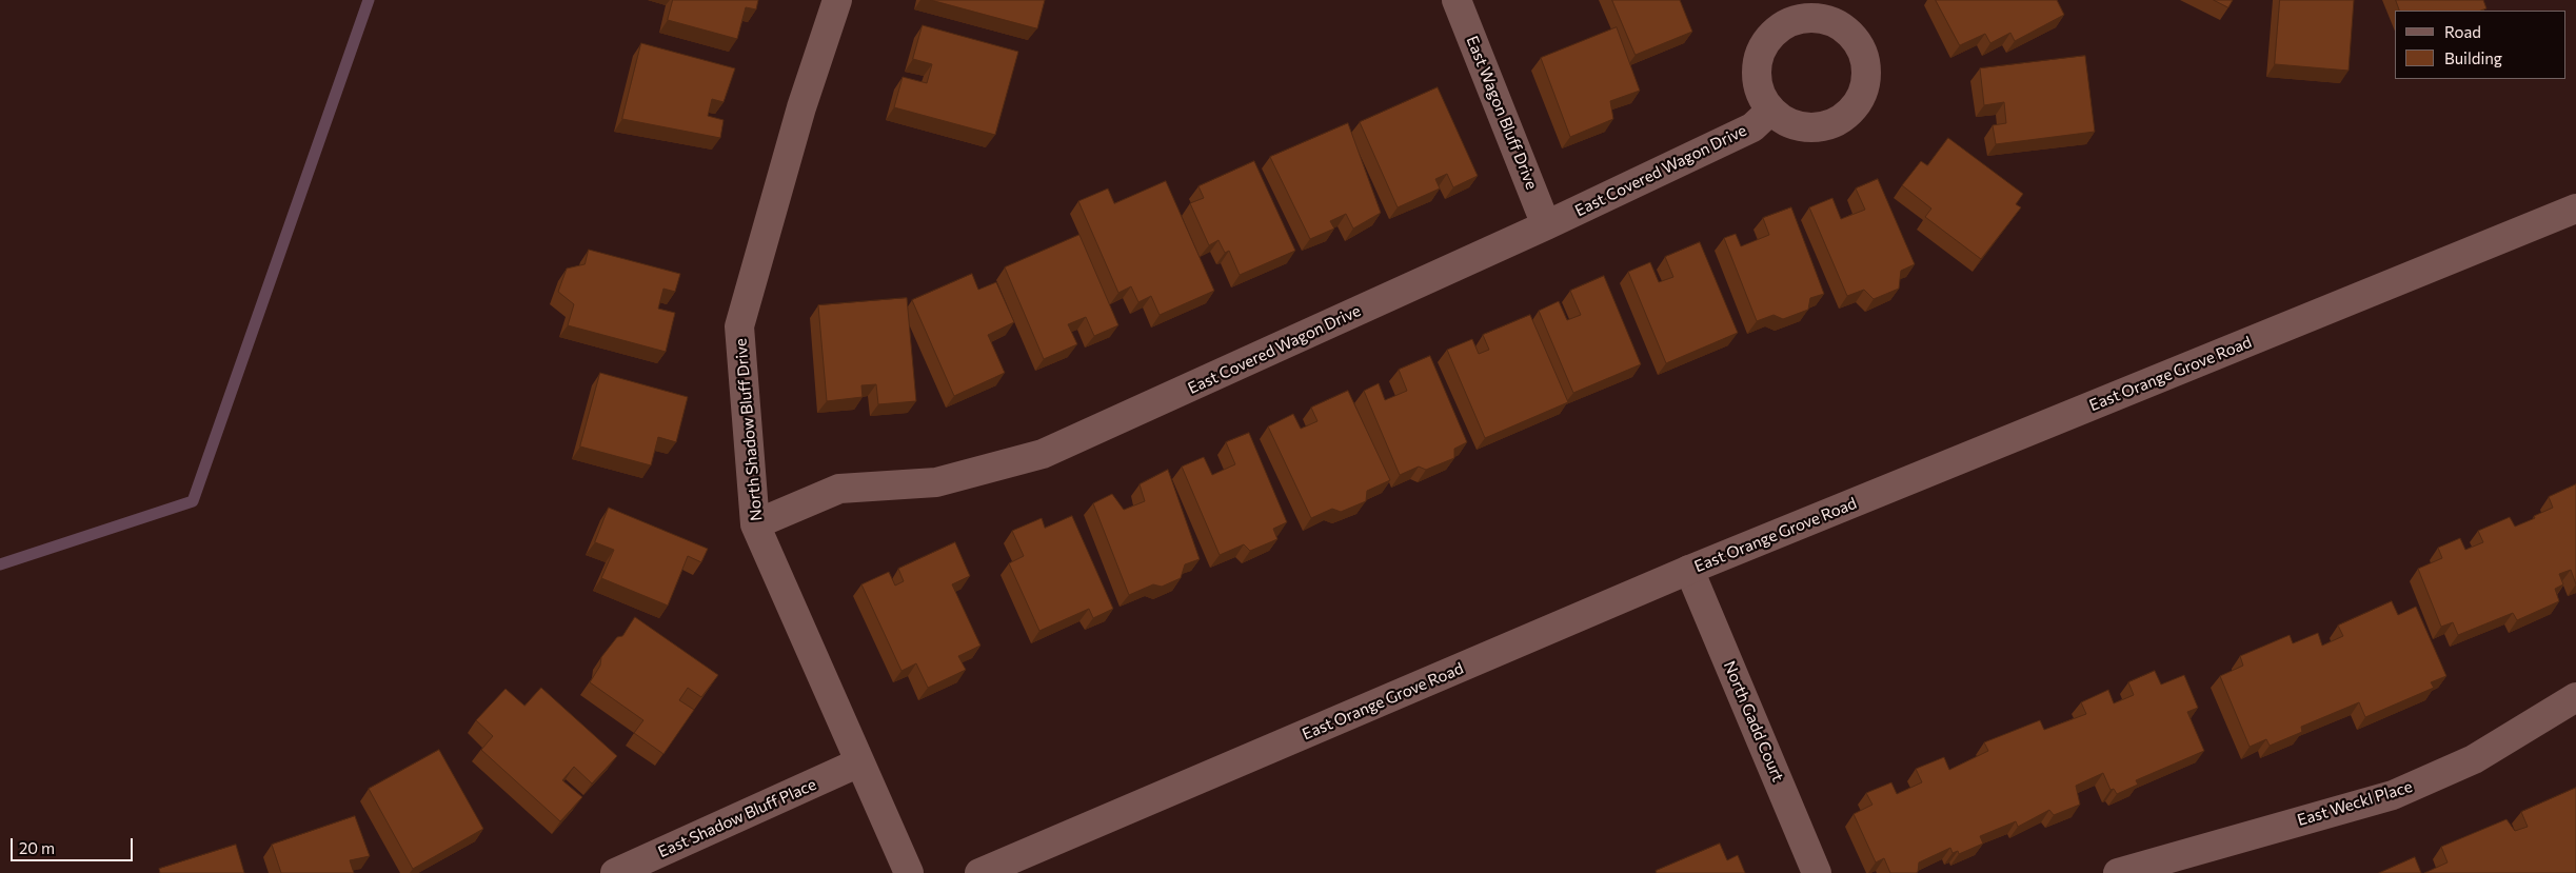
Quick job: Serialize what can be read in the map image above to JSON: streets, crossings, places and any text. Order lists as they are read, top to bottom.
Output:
{
  "streets": {
    "street": [
      "East Wagon Bluff Drive",
      "East Covered Wagon Drive",
      "East Orange Grove Road",
      "North Shadow Bluff Drive",
      "North Gadd Court",
      "East Weckl Place",
      "East Shadow Bluff Place"
    ]
  },
  "crossings": [
    ["East Wagon Bluff Drive", "East Covered Wagon Drive"],
    ["East Covered Wagon Drive", "North Shadow Bluff Drive"],
    ["East Orange Grove Road", "North Gadd Court"],
    ["North Shadow Bluff Drive", "East Shadow Bluff Place"]
  ],
  "legend": ["Road", "Building"],
  "scale_bar": "20 m"
}
